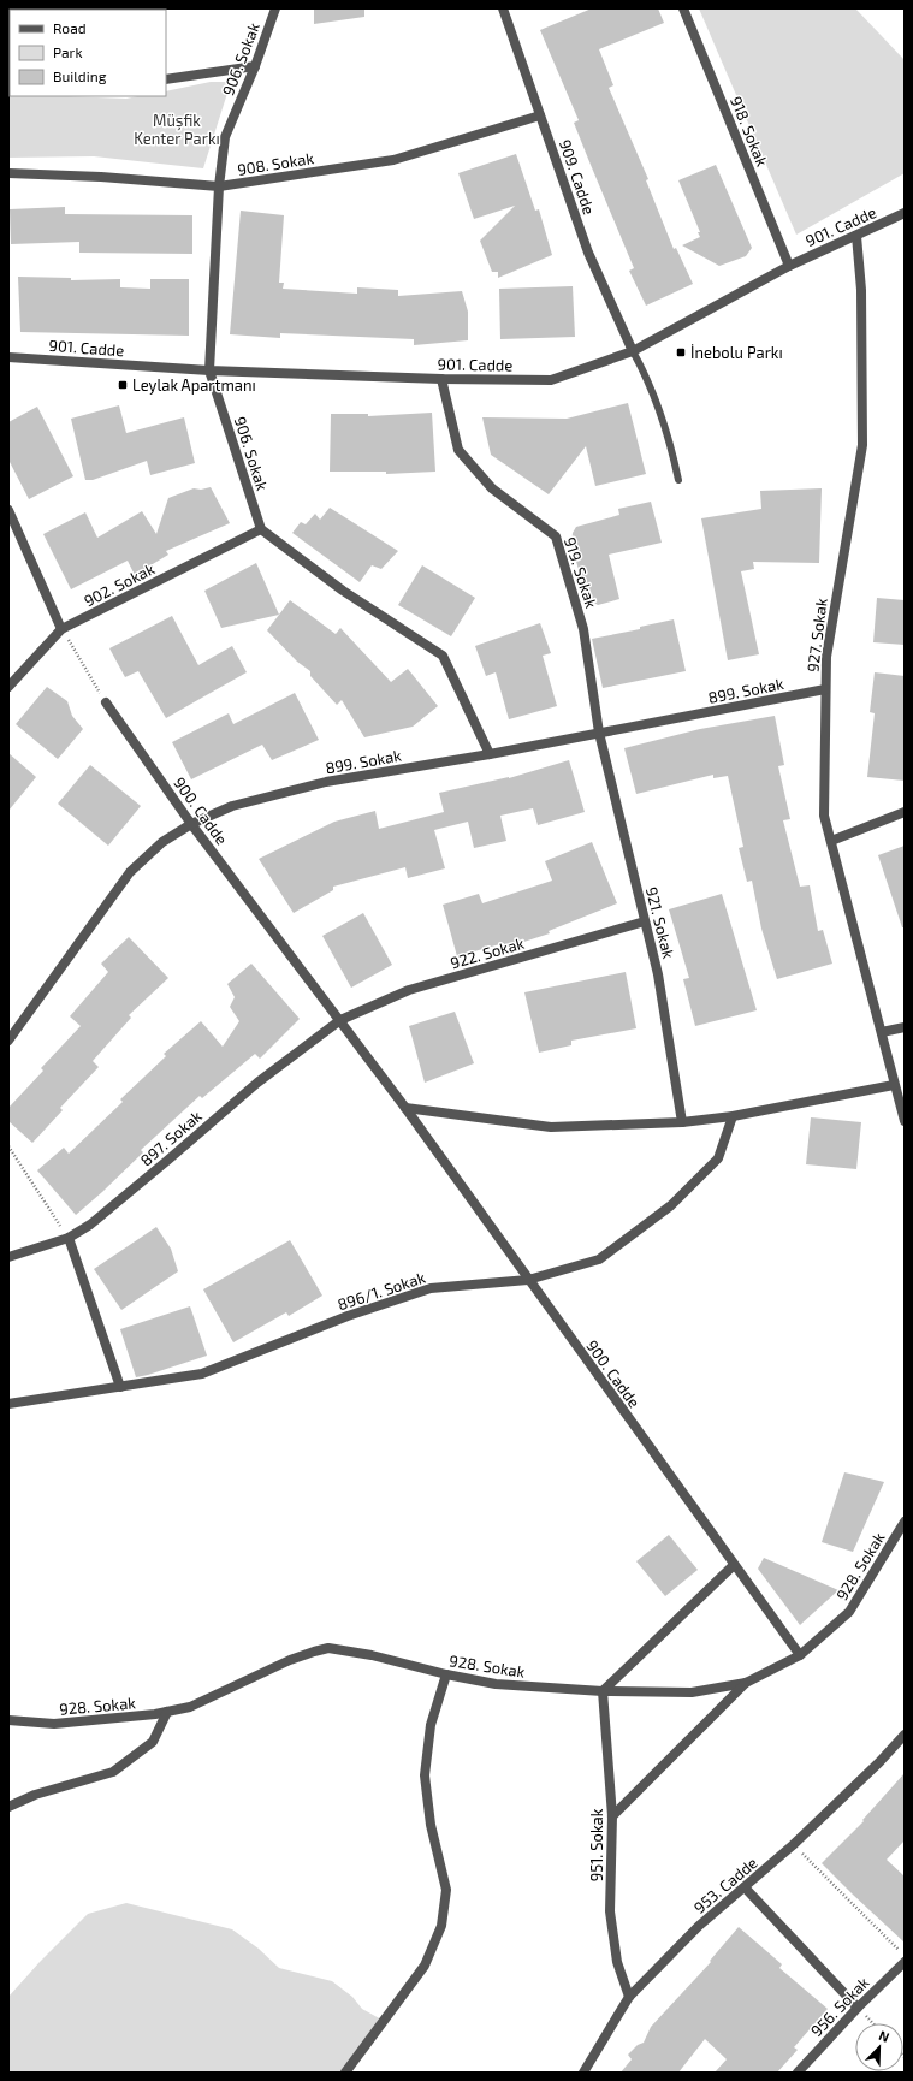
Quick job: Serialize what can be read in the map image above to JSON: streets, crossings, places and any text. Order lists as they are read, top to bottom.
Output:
{
  "streets": {
    "street": [
      "906. Sokak",
      "918. Sokak",
      "908. Sokak",
      "909. Cadde",
      "901. Cadde",
      "919. Sokak",
      "902. Sokak",
      "927. Sokak",
      "899. Sokak",
      "900. Cadde",
      "921. Sokak",
      "922. Sokak",
      "897. Sokak",
      "896/1. Sokak",
      "928. Sokak",
      "951. Sokak",
      "953. Cadde",
      "956. Sokak"
    ]
  },
  "crossings": [
    ["906. Sokak", "908. Sokak"],
    ["906. Sokak", "901. Cadde"],
    ["906. Sokak", "902. Sokak"],
    ["918. Sokak", "901. Cadde"],
    ["908. Sokak", "909. Cadde"],
    ["909. Cadde", "901. Cadde"],
    ["901. Cadde", "919. Sokak"],
    ["901. Cadde", "927. Sokak"],
    ["919. Sokak", "899. Sokak"],
    ["919. Sokak", "921. Sokak"],
    ["927. Sokak", "899. Sokak"],
    ["899. Sokak", "900. Cadde"],
    ["899. Sokak", "921. Sokak"],
    ["900. Cadde", "922. Sokak"],
    ["900. Cadde", "897. Sokak"],
    ["900. Cadde", "896/1. Sokak"],
    ["900. Cadde", "928. Sokak"],
    ["921. Sokak", "922. Sokak"],
    ["922. Sokak", "897. Sokak"],
    ["928. Sokak", "951. Sokak"],
    ["951. Sokak", "953. Cadde"]
  ],
  "parks": ["Müşfik Kenter Parkı"],
  "places": {
    "transit": ["İnebolu Parkı", "Leylak Apartmanı"]
  },
  "legend": ["Road", "Park", "Building"],
  "north": "top right"
}
